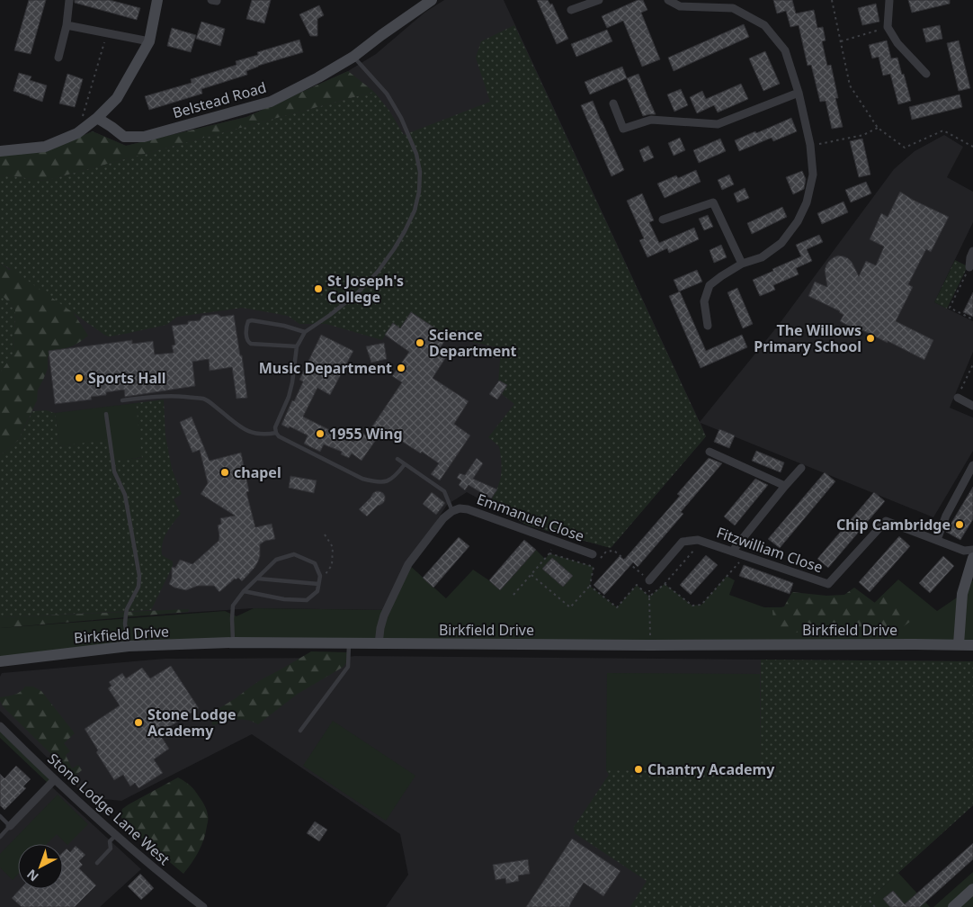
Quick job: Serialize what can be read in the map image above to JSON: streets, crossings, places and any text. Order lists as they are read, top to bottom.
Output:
{
  "streets": {
    "street": [
      "Belstead Road",
      "Emmanuel Close",
      "Fitzwilliam Close",
      "Birkfield Drive",
      "Stone Lodge Lane West"
    ]
  },
  "places": [
    "St Joseph's College",
    "The Willows Primary School",
    "Science Department",
    "Music Department",
    "Sports Hall",
    "1955 Wing",
    "chapel",
    "Chip Cambridge",
    "Stone Lodge Academy",
    "Chantry Academy"
  ],
  "north": "bottom left"
}
